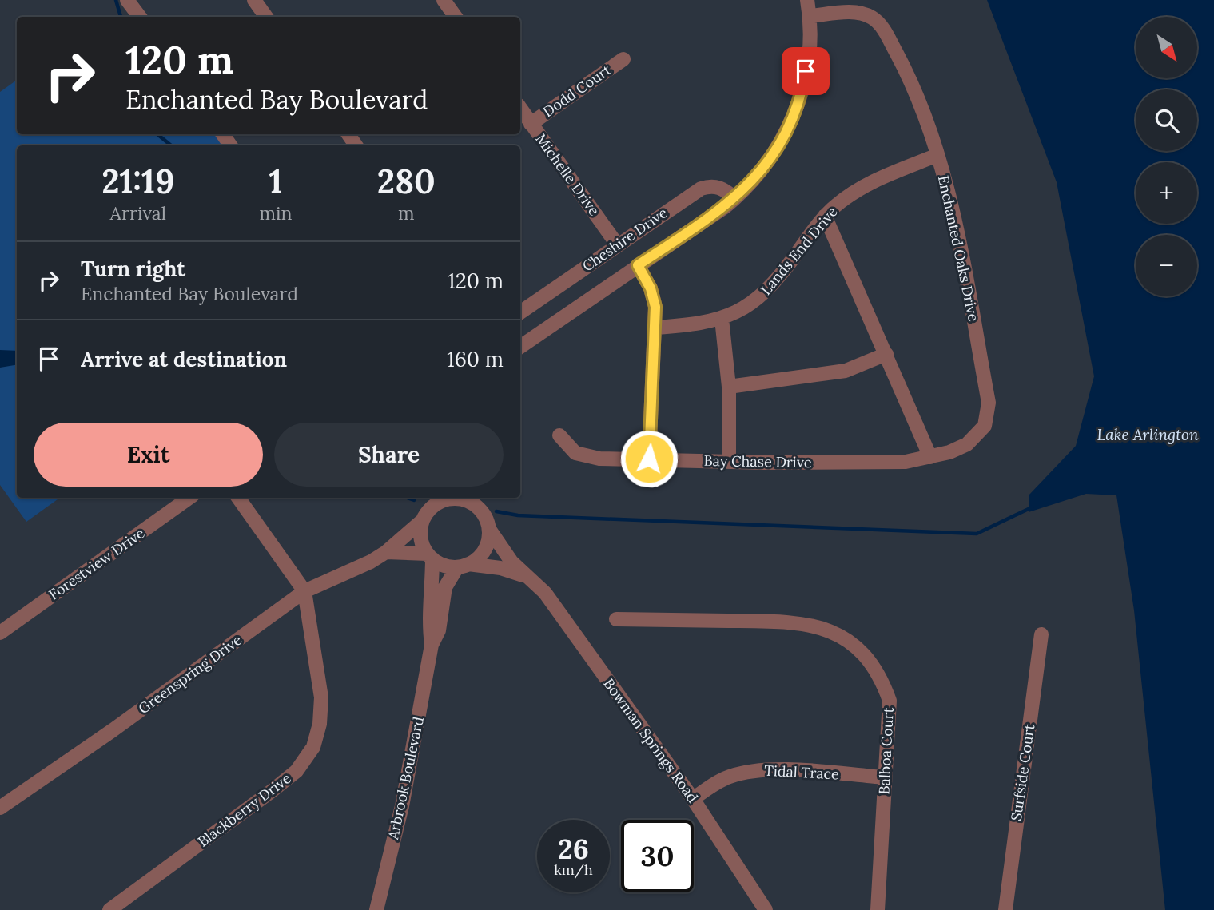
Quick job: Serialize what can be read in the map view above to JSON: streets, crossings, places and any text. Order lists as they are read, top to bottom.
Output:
{
  "streets": {
    "street": [
      "Dodd Court",
      "Michelle Drive",
      "Cheshire Drive",
      "Enchanted Oaks Drive",
      "Lands End Drive",
      "Bay Chase Drive",
      "Forestview Drive",
      "Greenspring Drive",
      "Bowman Springs Road",
      "Balboa Court",
      "Tidal Trace",
      "Surfside Court",
      "Arbrook Boulevard",
      "Blackberry Drive"
    ]
  },
  "crossings": [
    ["Dodd Court", "Michelle Drive"],
    ["Michelle Drive", "Cheshire Drive"],
    ["Enchanted Oaks Drive", "Lands End Drive"],
    ["Enchanted Oaks Drive", "Bay Chase Drive"],
    ["Greenspring Drive", "Bowman Springs Road"],
    ["Greenspring Drive", "Arbrook Boulevard"],
    ["Greenspring Drive", "Blackberry Drive"],
    ["Bowman Springs Road", "Tidal Trace"],
    ["Bowman Springs Road", "Arbrook Boulevard"],
    ["Balboa Court", "Tidal Trace"]
  ],
  "water": ["Lake Arlington"],
  "north": "bottom right",
  "page": {
    "map_buttons": ["+", "−"],
    "turn": ["120 m", "Enchanted Bay Boulevard"],
    "eta": [
      "21:19",
      "Arrival",
      "1",
      "min",
      "280",
      "m"
    ],
    "list": [
      {
        "name": "Turn right",
        "note": "Enchanted Bay Boulevard",
        "value": "120 m"
      },
      {
        "name": "Arrive at destination",
        "value": "160 m"
      }
    ],
    "buttons": ["Exit", "Share"],
    "speed": "26 km/h",
    "limit": "30"
  }
}
